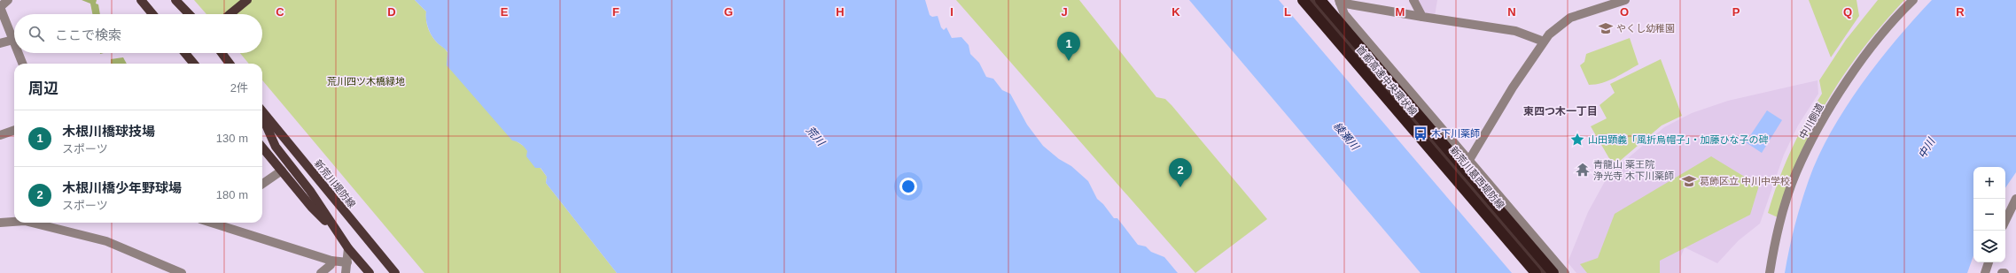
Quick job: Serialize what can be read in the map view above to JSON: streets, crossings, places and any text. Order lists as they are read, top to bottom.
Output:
{
  "streets": {
    "highway": ["首都高速中央環状線"],
    "main road": ["新荒川葛西堤防線", "新荒川堤防線"],
    "street": ["中川側道"]
  },
  "districts": ["東四つ木一丁目"],
  "water": ["荒川", "綾瀬川", "中川"],
  "parks": ["荒川四ツ木橋緑地"],
  "places": {
    "school or university": ["やくし幼稚園", "葛飾区立 中川中学校"],
    "bus stop": ["木下川薬師"],
    "place": ["山田顕義「風折烏帽子」・加藤ひな子の碑"],
    "temple": ["青龍山 薬王院 浄光寺 木下川薬師"]
  },
  "page": {
    "search": "ここで検索",
    "pins": ["1", "2"],
    "heading": ["周辺", "2件"],
    "list": [
      {
        "mark": "1",
        "name": "木根川橋球技場",
        "note": "スポーツ",
        "value": "130 m"
      },
      {
        "mark": "2",
        "name": "木根川橋少年野球場",
        "note": "スポーツ",
        "value": "180 m"
      }
    ],
    "map_buttons": ["+", "−"]
  },
  "grid": {
    "columns": [
      "C",
      "D",
      "E",
      "F",
      "G",
      "H",
      "I",
      "J",
      "K",
      "L",
      "M",
      "N",
      "O",
      "P",
      "Q",
      "R"
    ]
  }
}
